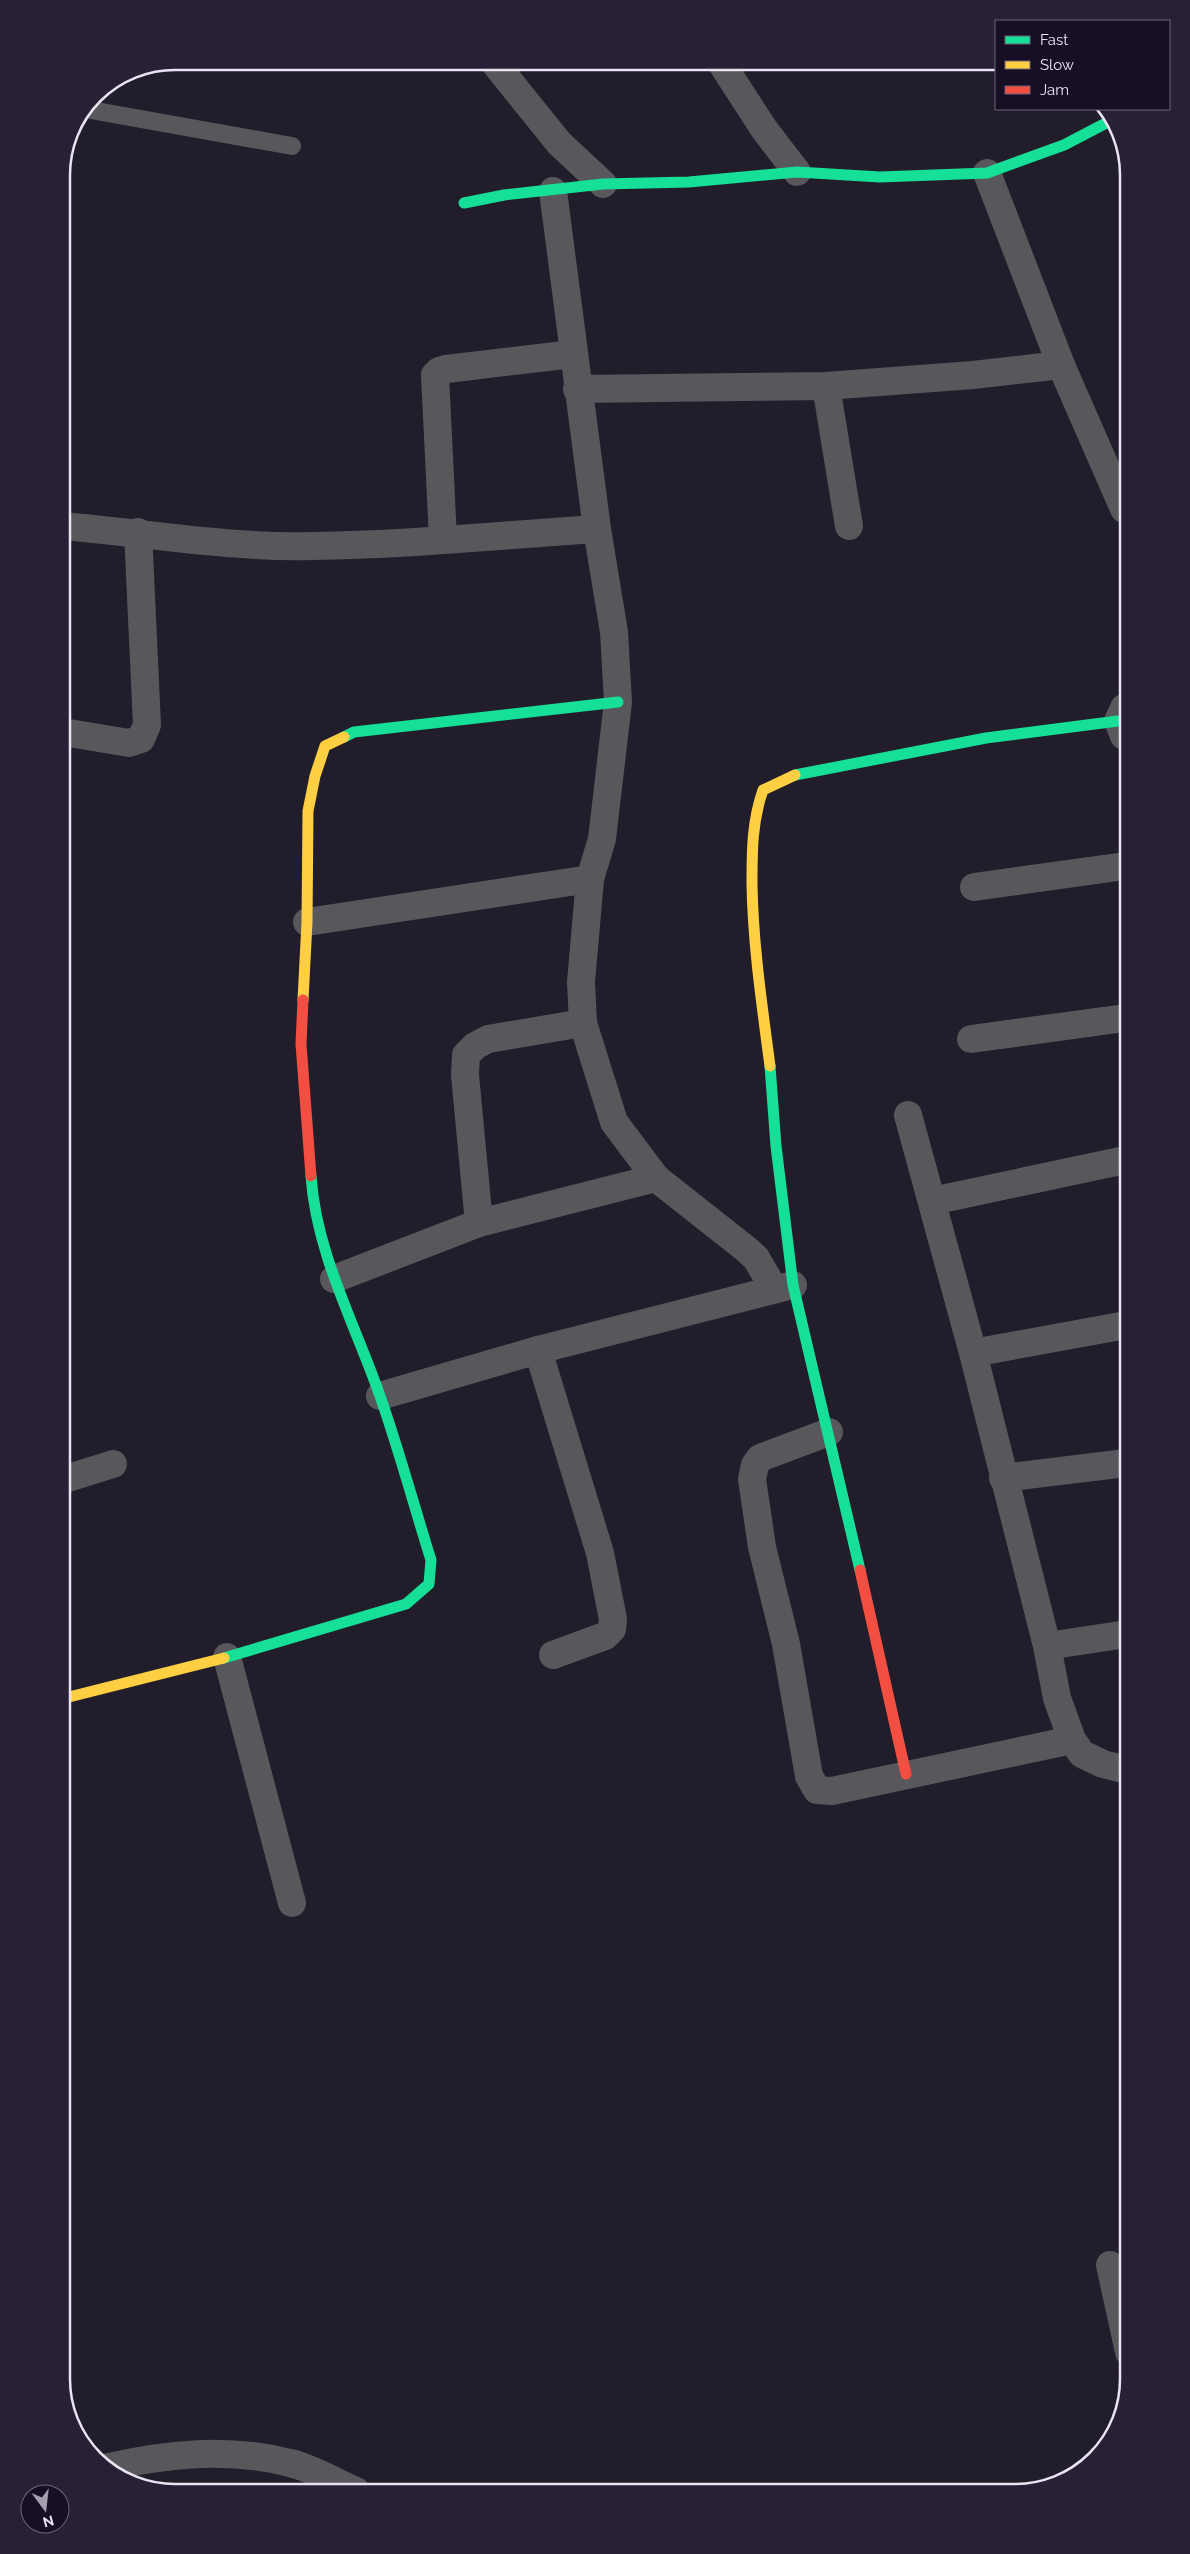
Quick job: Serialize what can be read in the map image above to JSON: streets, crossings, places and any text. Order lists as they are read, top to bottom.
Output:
{
  "legend": ["Fast", "Slow", "Jam"],
  "north": "bottom"
}
